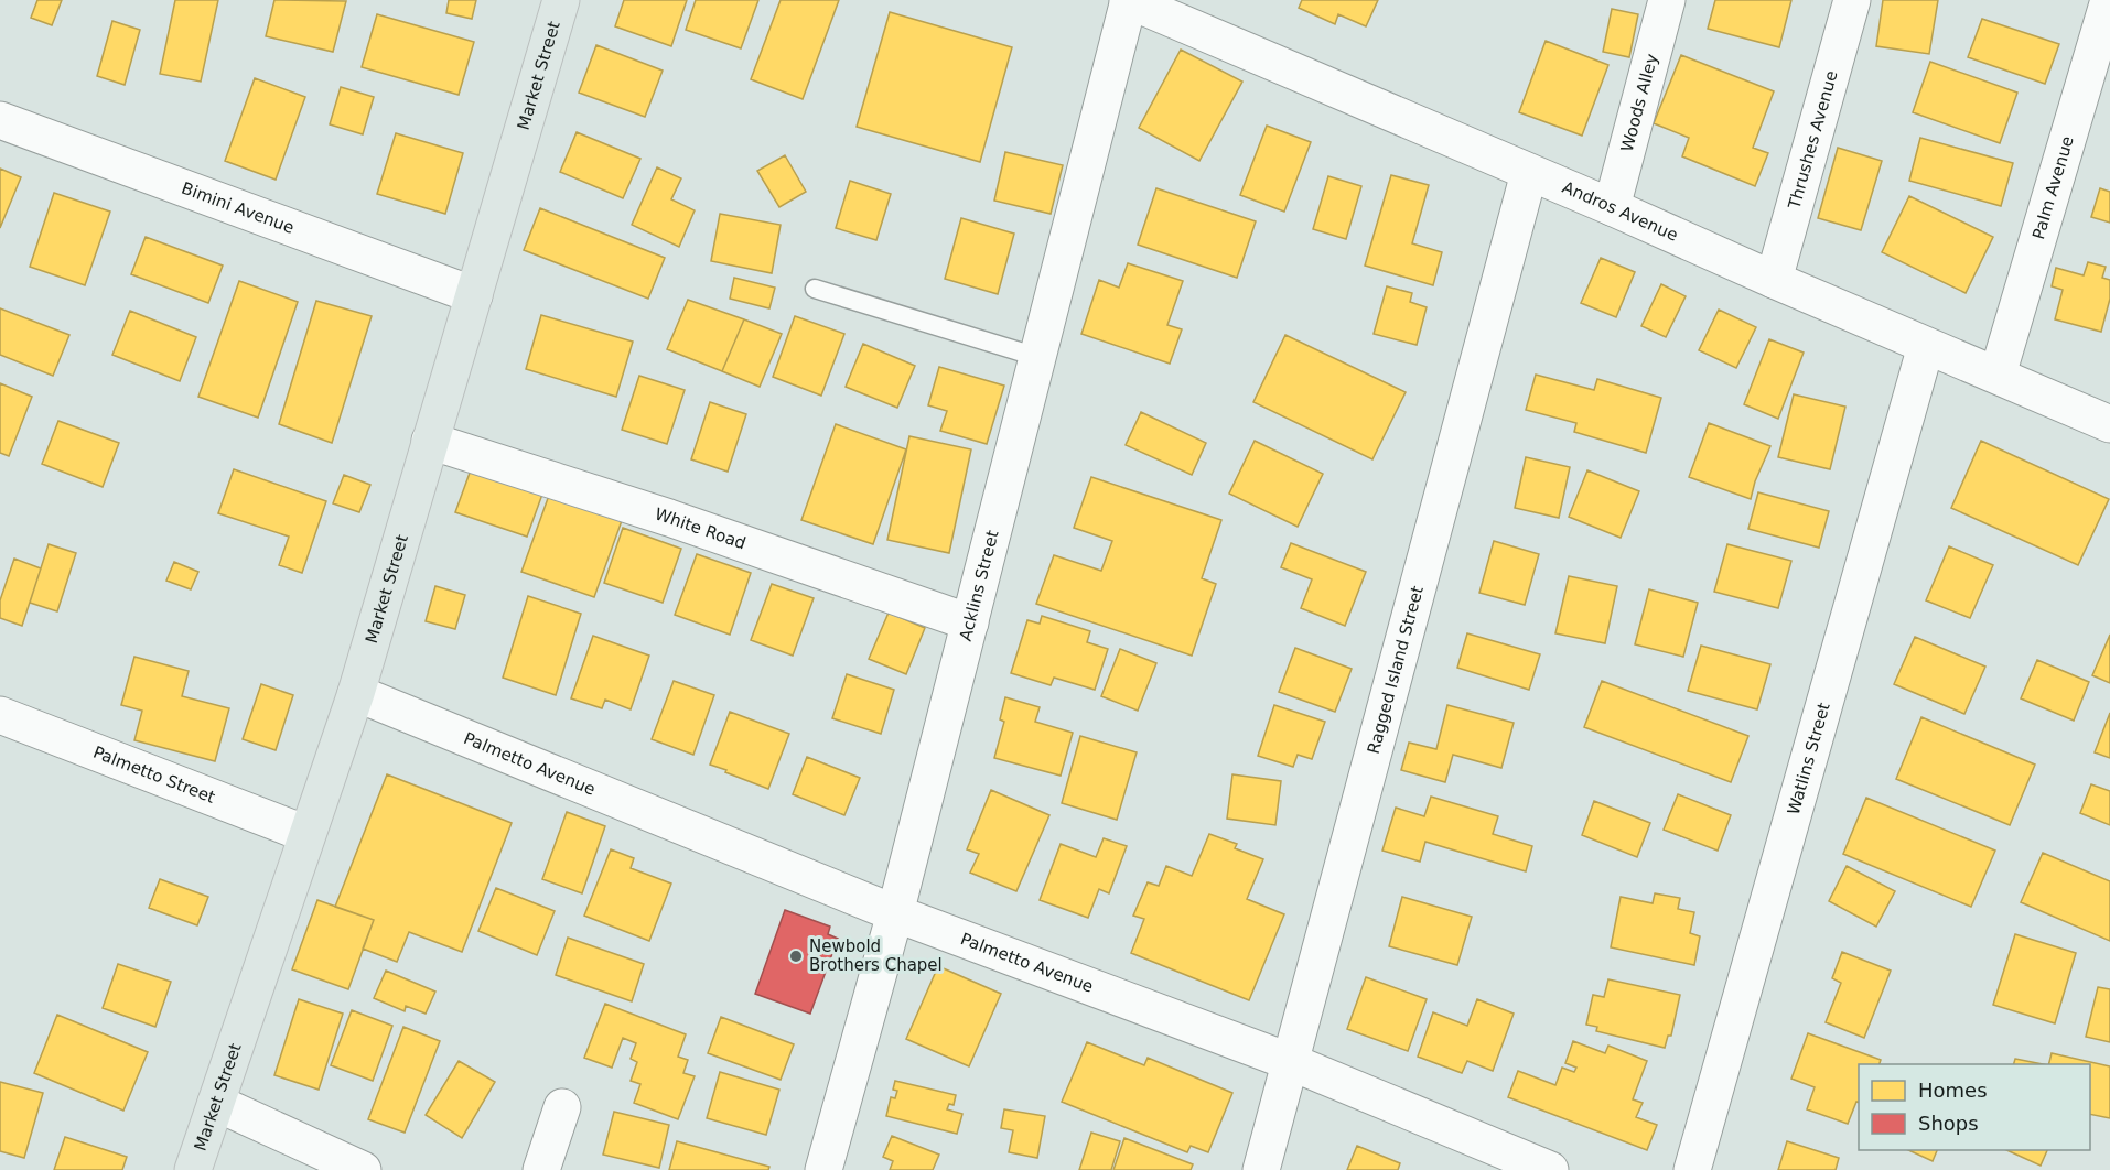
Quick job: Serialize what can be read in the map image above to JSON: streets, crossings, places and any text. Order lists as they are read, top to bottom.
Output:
{
  "streets": {
    "main road": ["Market Street"],
    "street": [
      "Woods Alley",
      "Thrushes Avenue",
      "Palm Avenue",
      "Bimini Avenue",
      "Andros Avenue",
      "White Road",
      "Acklins Street",
      "Ragged Island Street",
      "Watlins Street",
      "Palmetto Avenue",
      "Palmetto Street"
    ]
  },
  "crossings": [
    ["Market Street", "Bimini Avenue"],
    ["Market Street", "White Road"],
    ["Market Street", "Palmetto Avenue"],
    ["Market Street", "Palmetto Street"],
    ["Woods Alley", "Andros Avenue"],
    ["Thrushes Avenue", "Andros Avenue"],
    ["Palm Avenue", "Andros Avenue"],
    ["Andros Avenue", "Acklins Street"],
    ["Andros Avenue", "Ragged Island Street"],
    ["Andros Avenue", "Watlins Street"],
    ["White Road", "Acklins Street"],
    ["Acklins Street", "Palmetto Avenue"],
    ["Ragged Island Street", "Palmetto Avenue"]
  ],
  "places": ["Newbold Brothers Chapel"],
  "legend": ["Homes", "Shops"]
}
